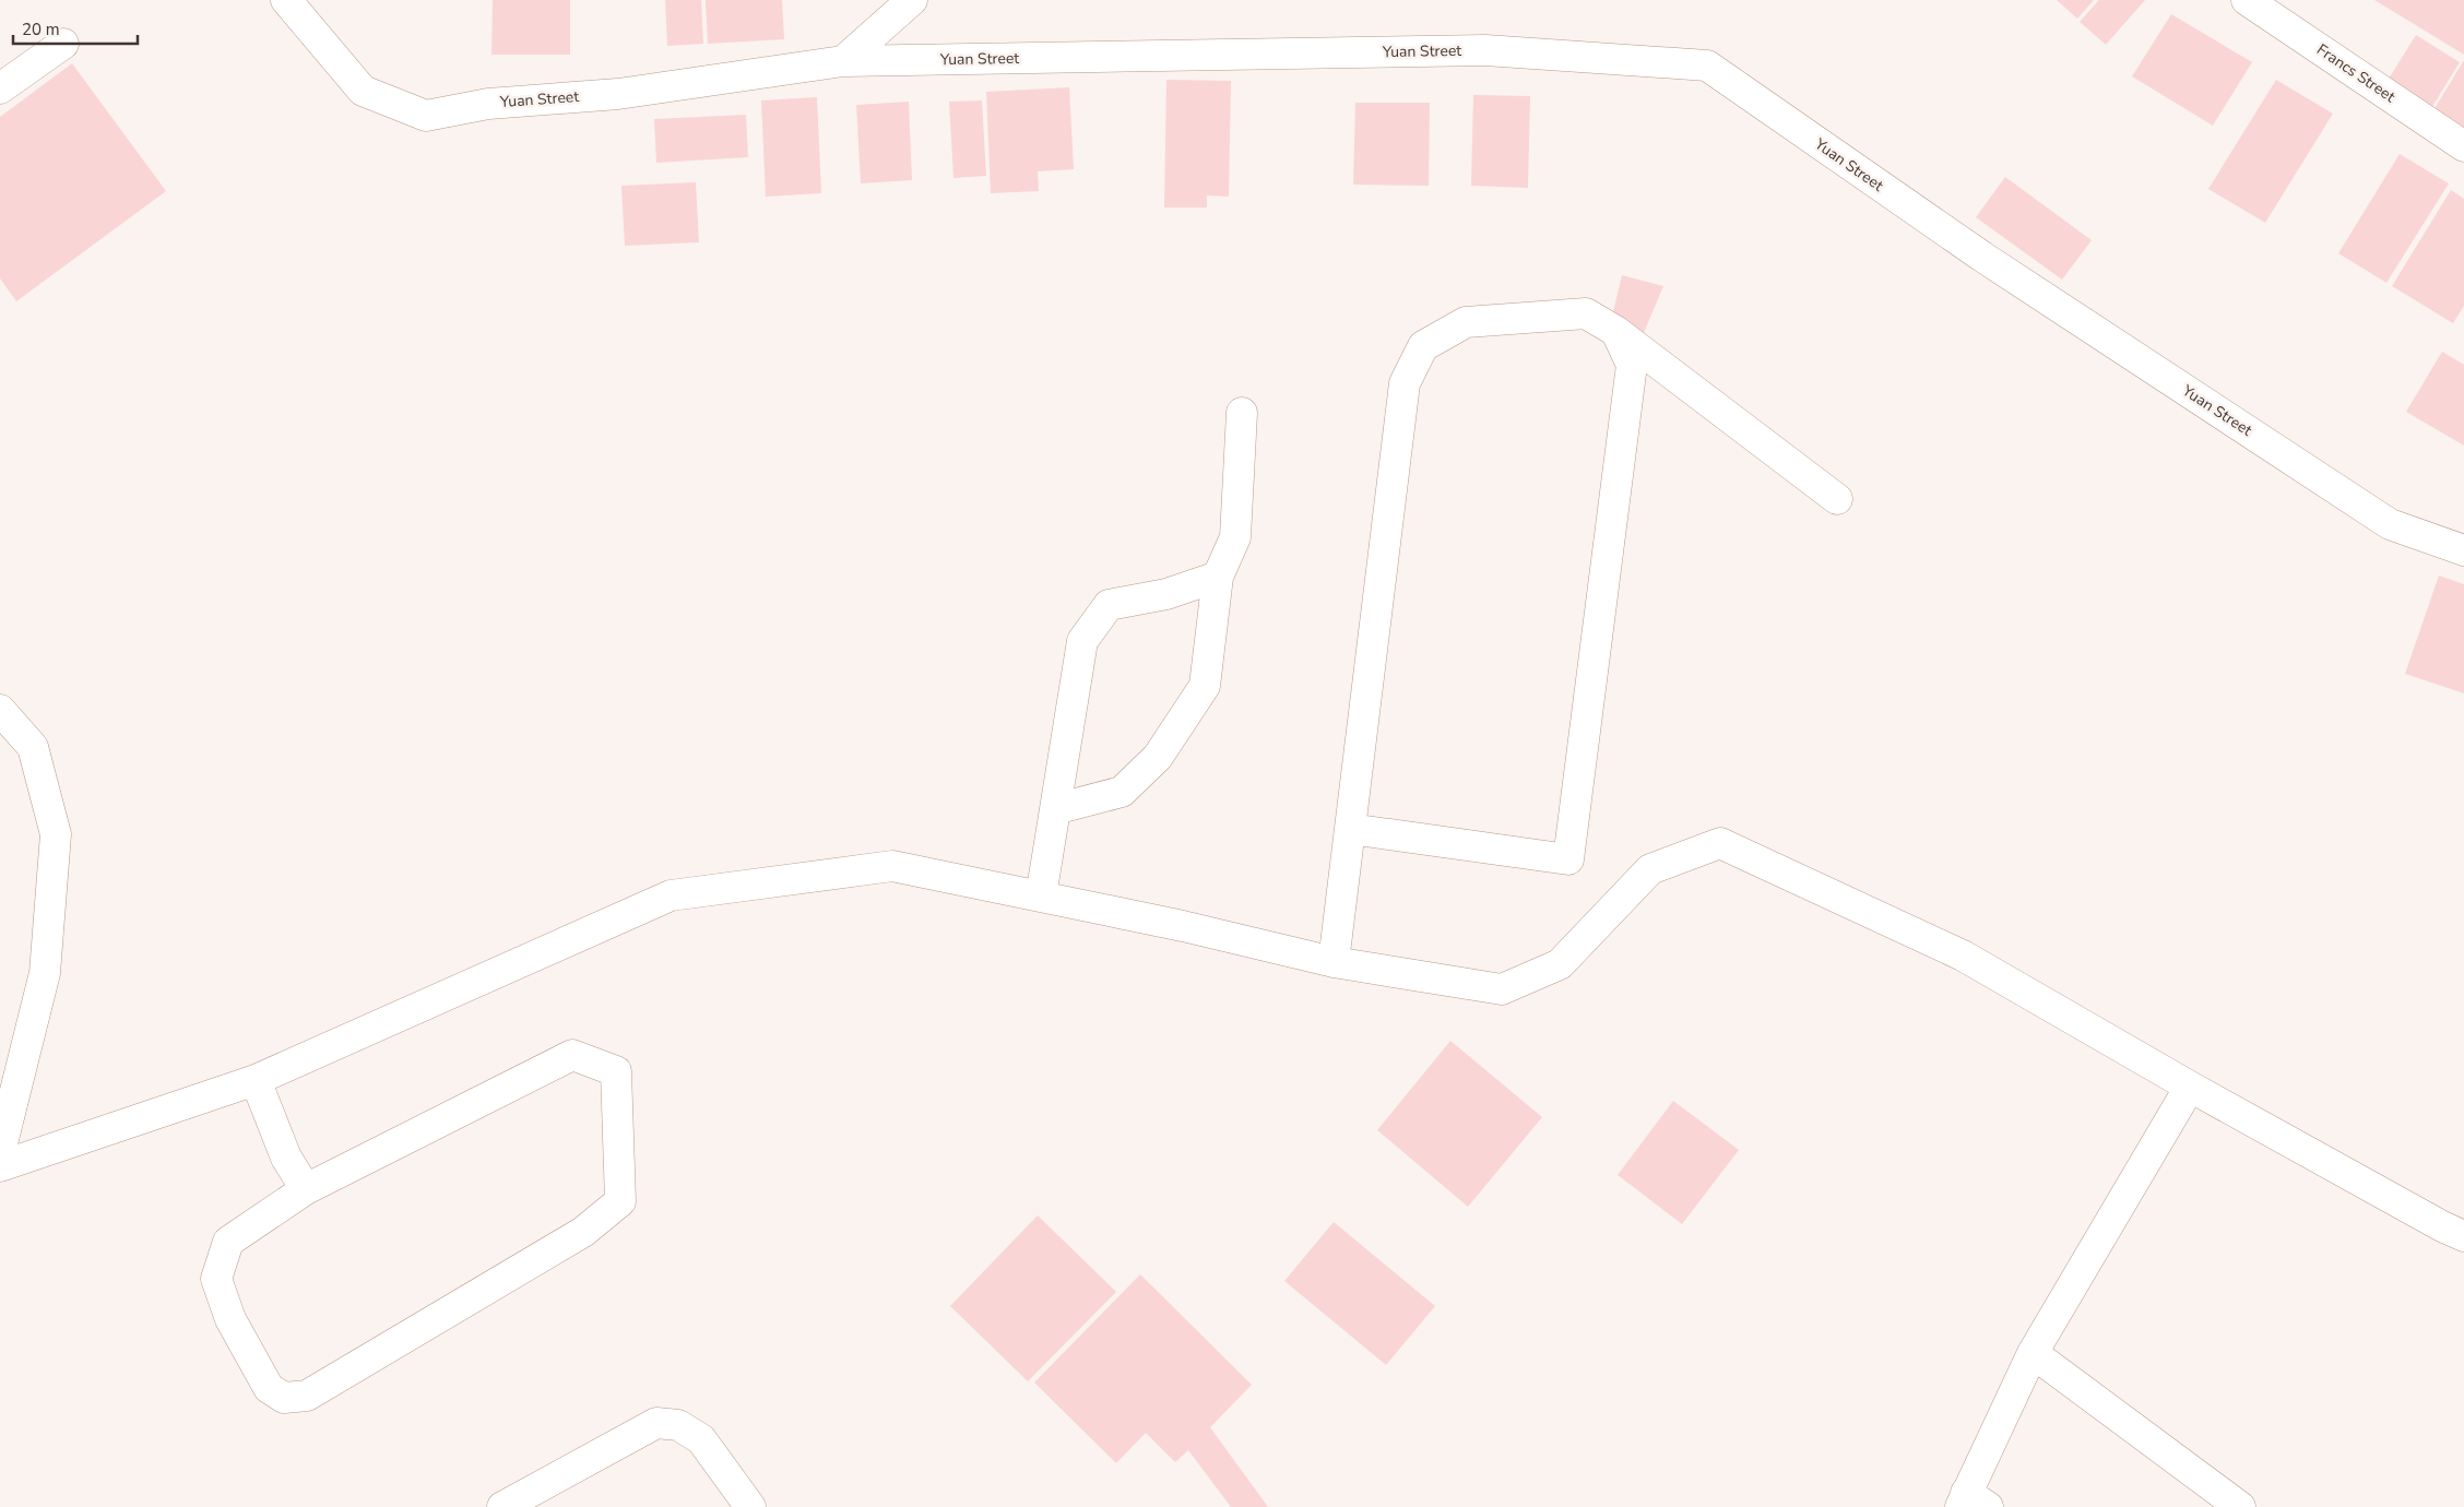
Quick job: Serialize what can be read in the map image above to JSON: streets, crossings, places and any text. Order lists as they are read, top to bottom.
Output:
{
  "streets": {
    "street": ["Yuan Street", "Francs Street"]
  },
  "scale_bar": "20 m"
}
